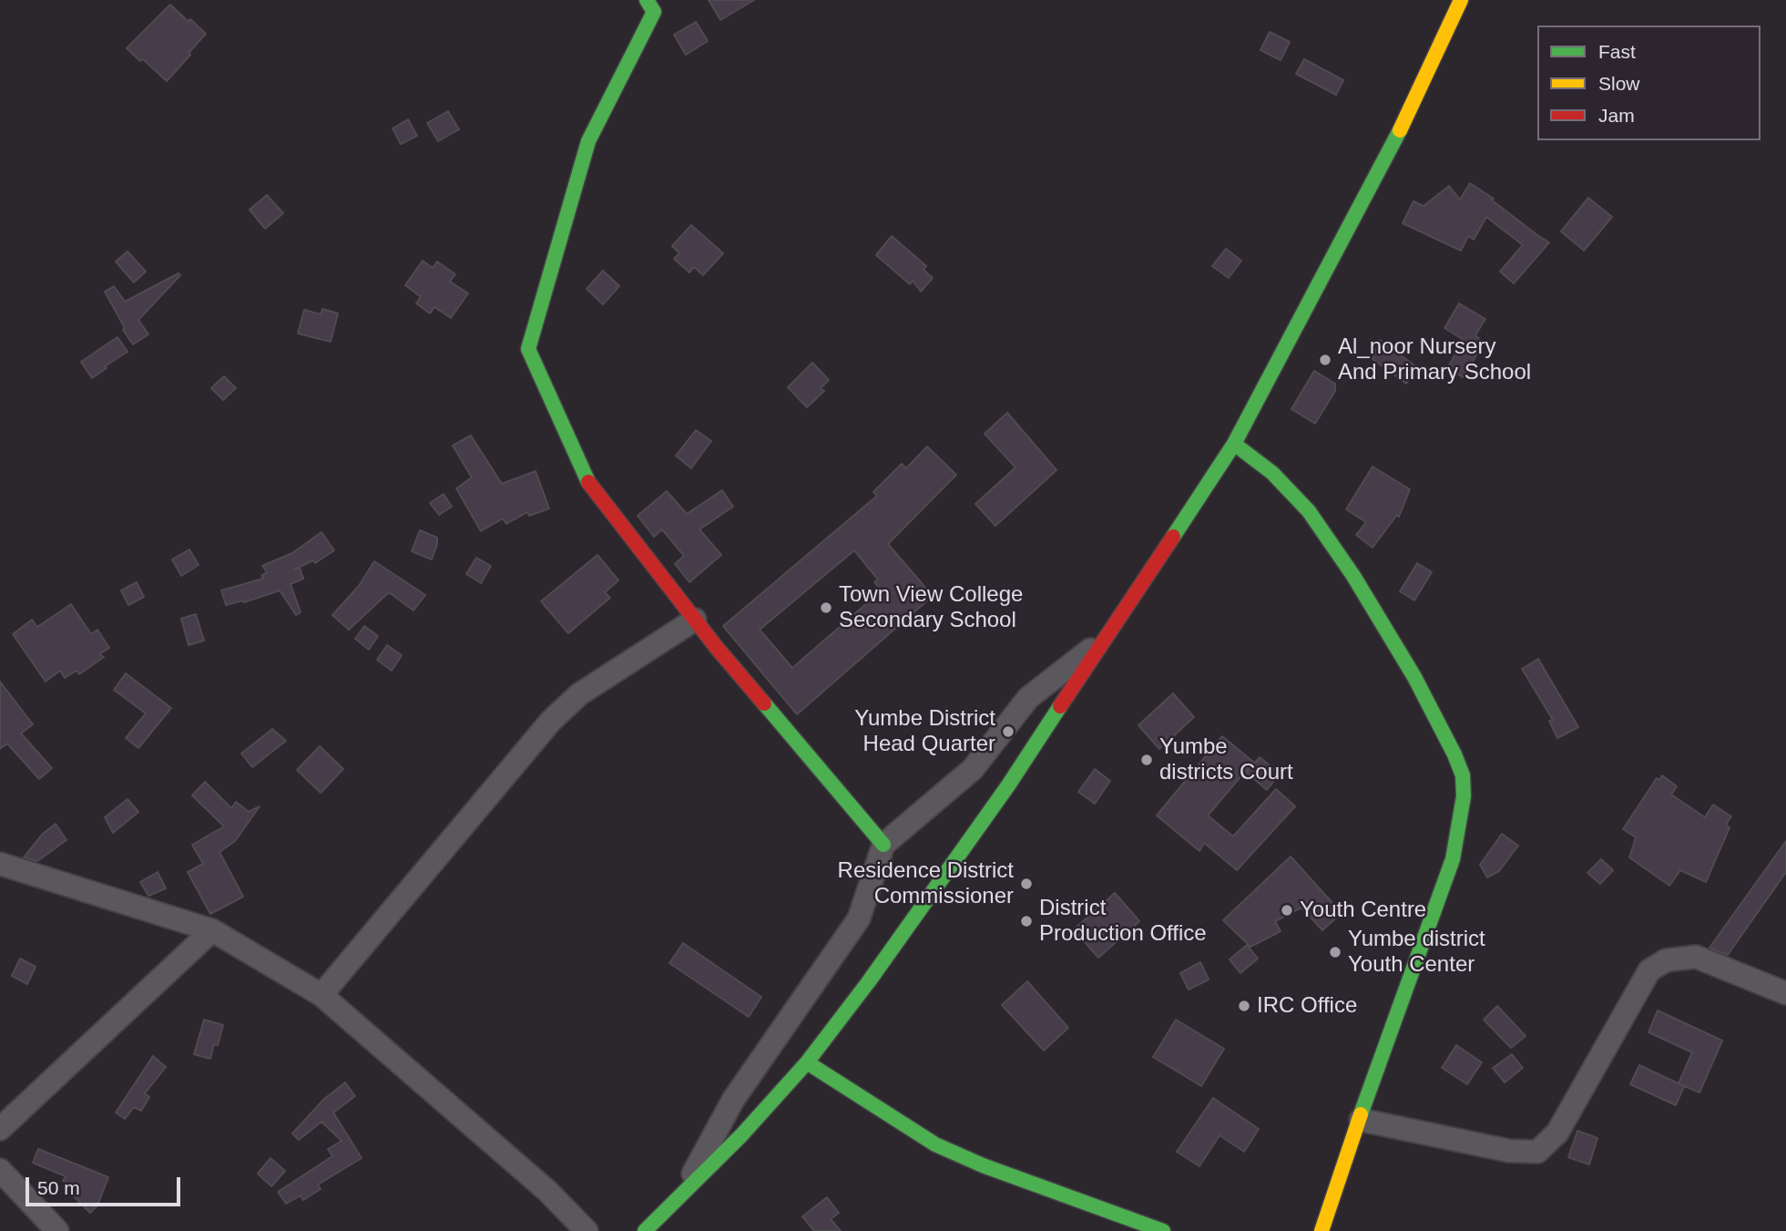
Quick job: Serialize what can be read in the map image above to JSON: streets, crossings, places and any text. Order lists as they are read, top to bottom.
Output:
{
  "places": [
    "Al_noor Nursery And Primary School",
    "Town View College Secondary School",
    "Yumbe District Head Quarter",
    "Yumbe districts Court",
    "Residence District Commissioner",
    "Youth Centre",
    "District Production Office",
    "Yumbe district Youth Center",
    "IRC Office"
  ],
  "legend": ["Fast", "Slow", "Jam"],
  "scale_bar": "50 m"
}
